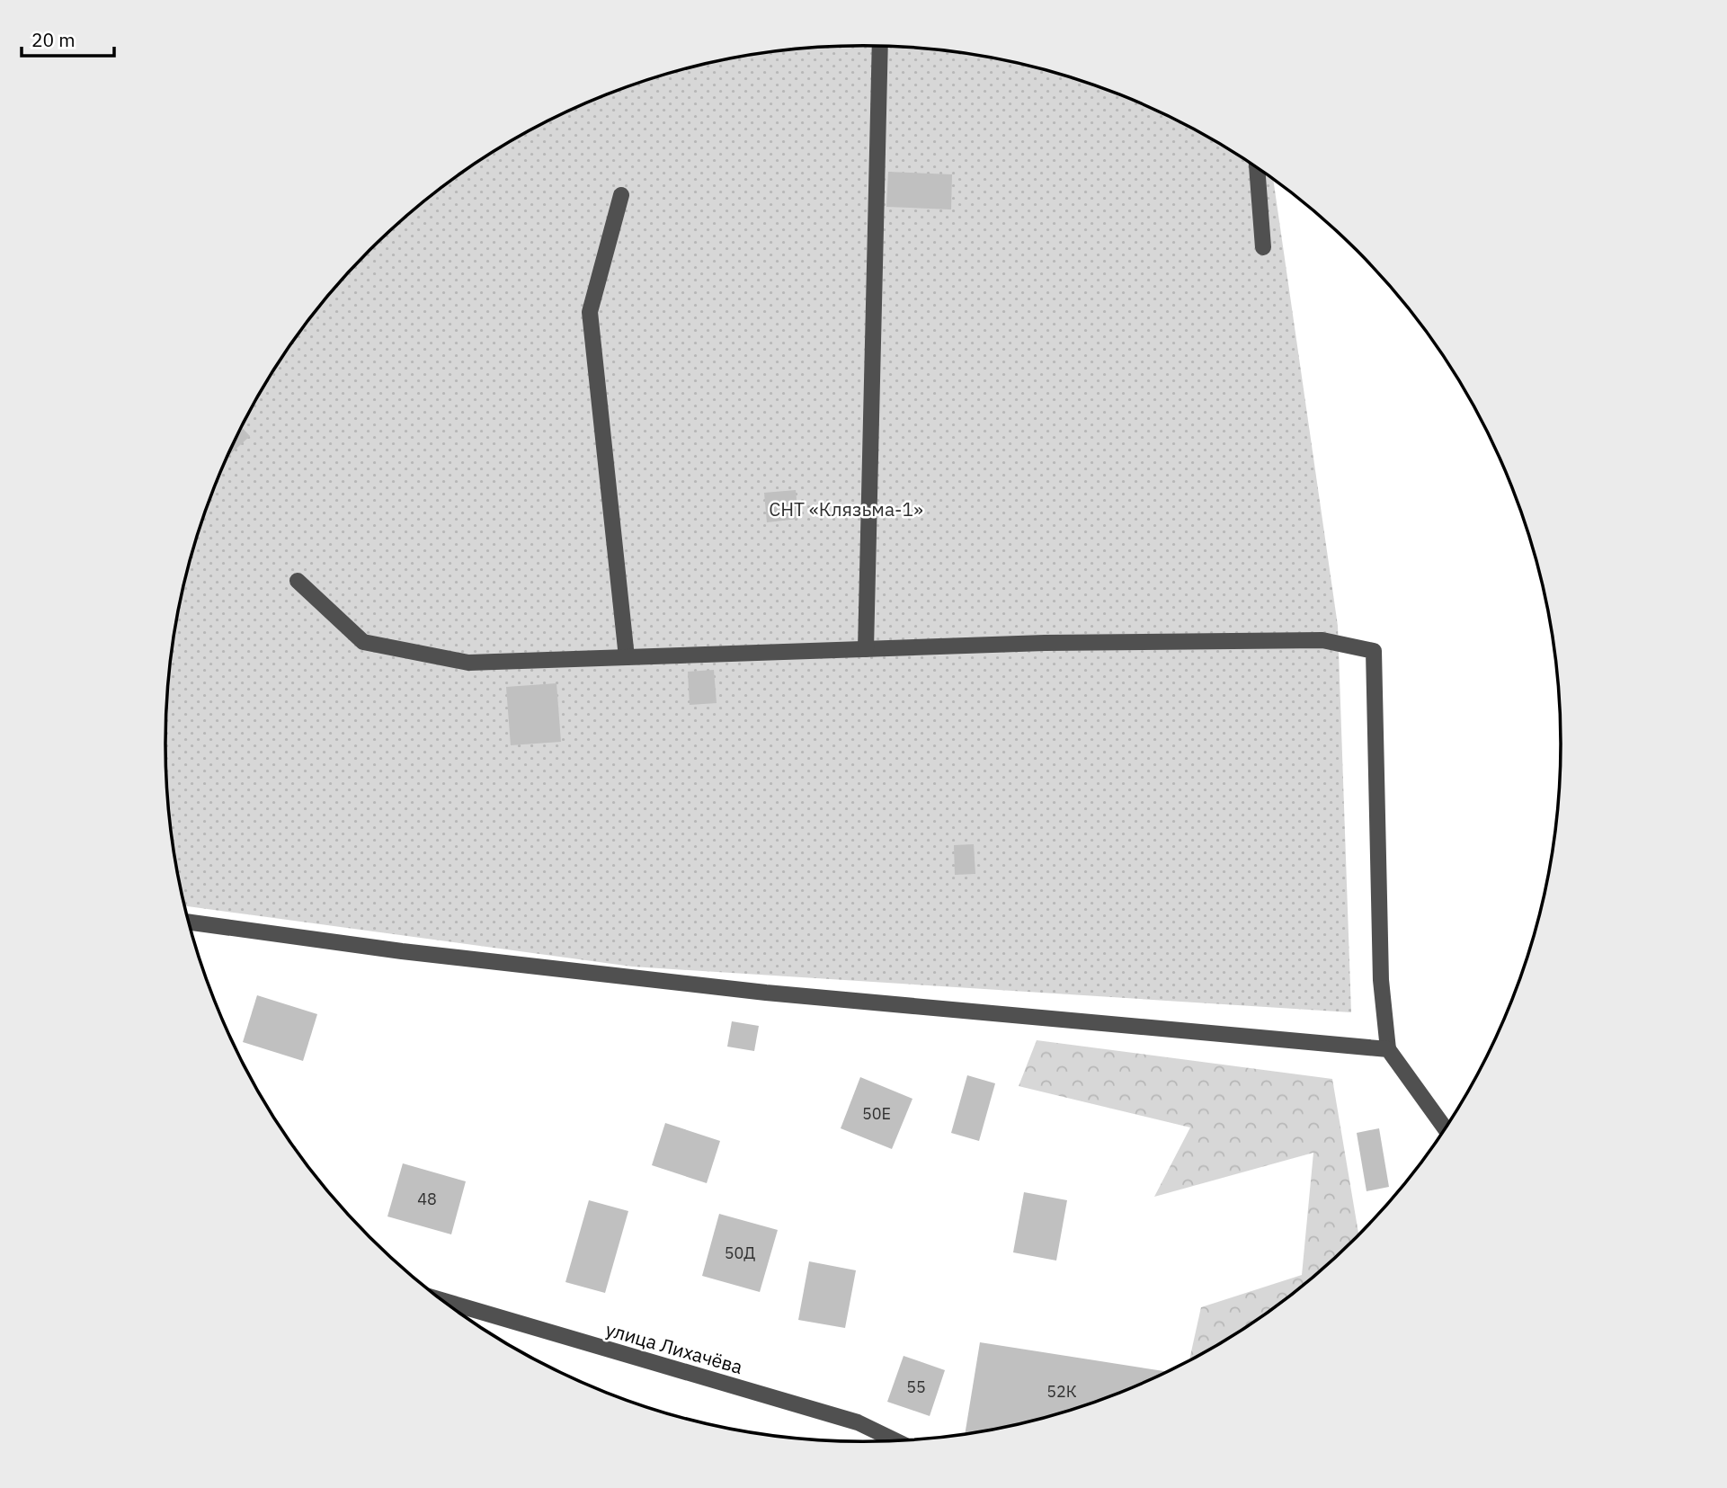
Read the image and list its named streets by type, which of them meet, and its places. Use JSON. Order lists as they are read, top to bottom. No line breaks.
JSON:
{"streets":{"street":["улица Лихачёва"]},"parks":["СНТ «Клязьма-1»"],"house_numbers":["50Е","48","50Д","55","52К"],"scale_bar":"20 m"}
